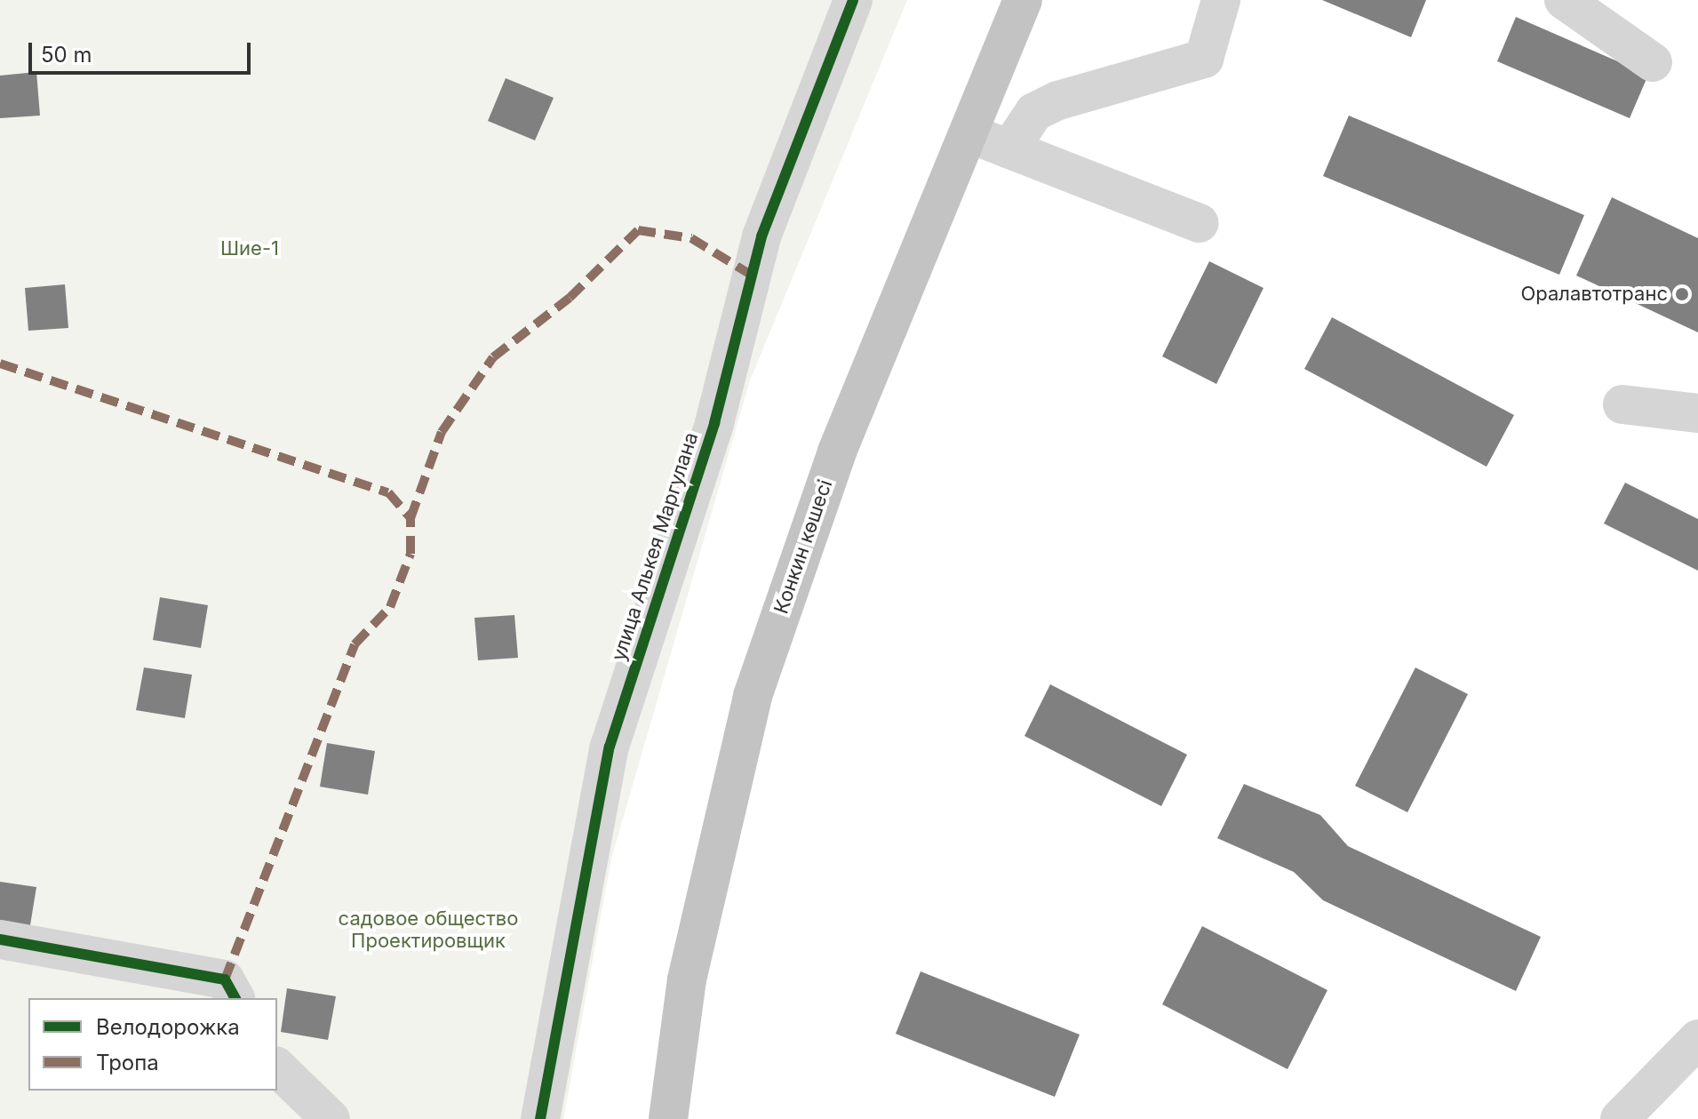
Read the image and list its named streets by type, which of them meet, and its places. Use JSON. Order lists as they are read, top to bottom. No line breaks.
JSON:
{"streets":{"highway":["Конкин көшесі"],"street":["улица Алькея Маргулана"]},"parks":["Шие-1","садовое общество Проектировщик"],"places":["Оралавтотранс"],"legend":["Велодорожка","Тропа"],"scale_bar":"50 m"}
